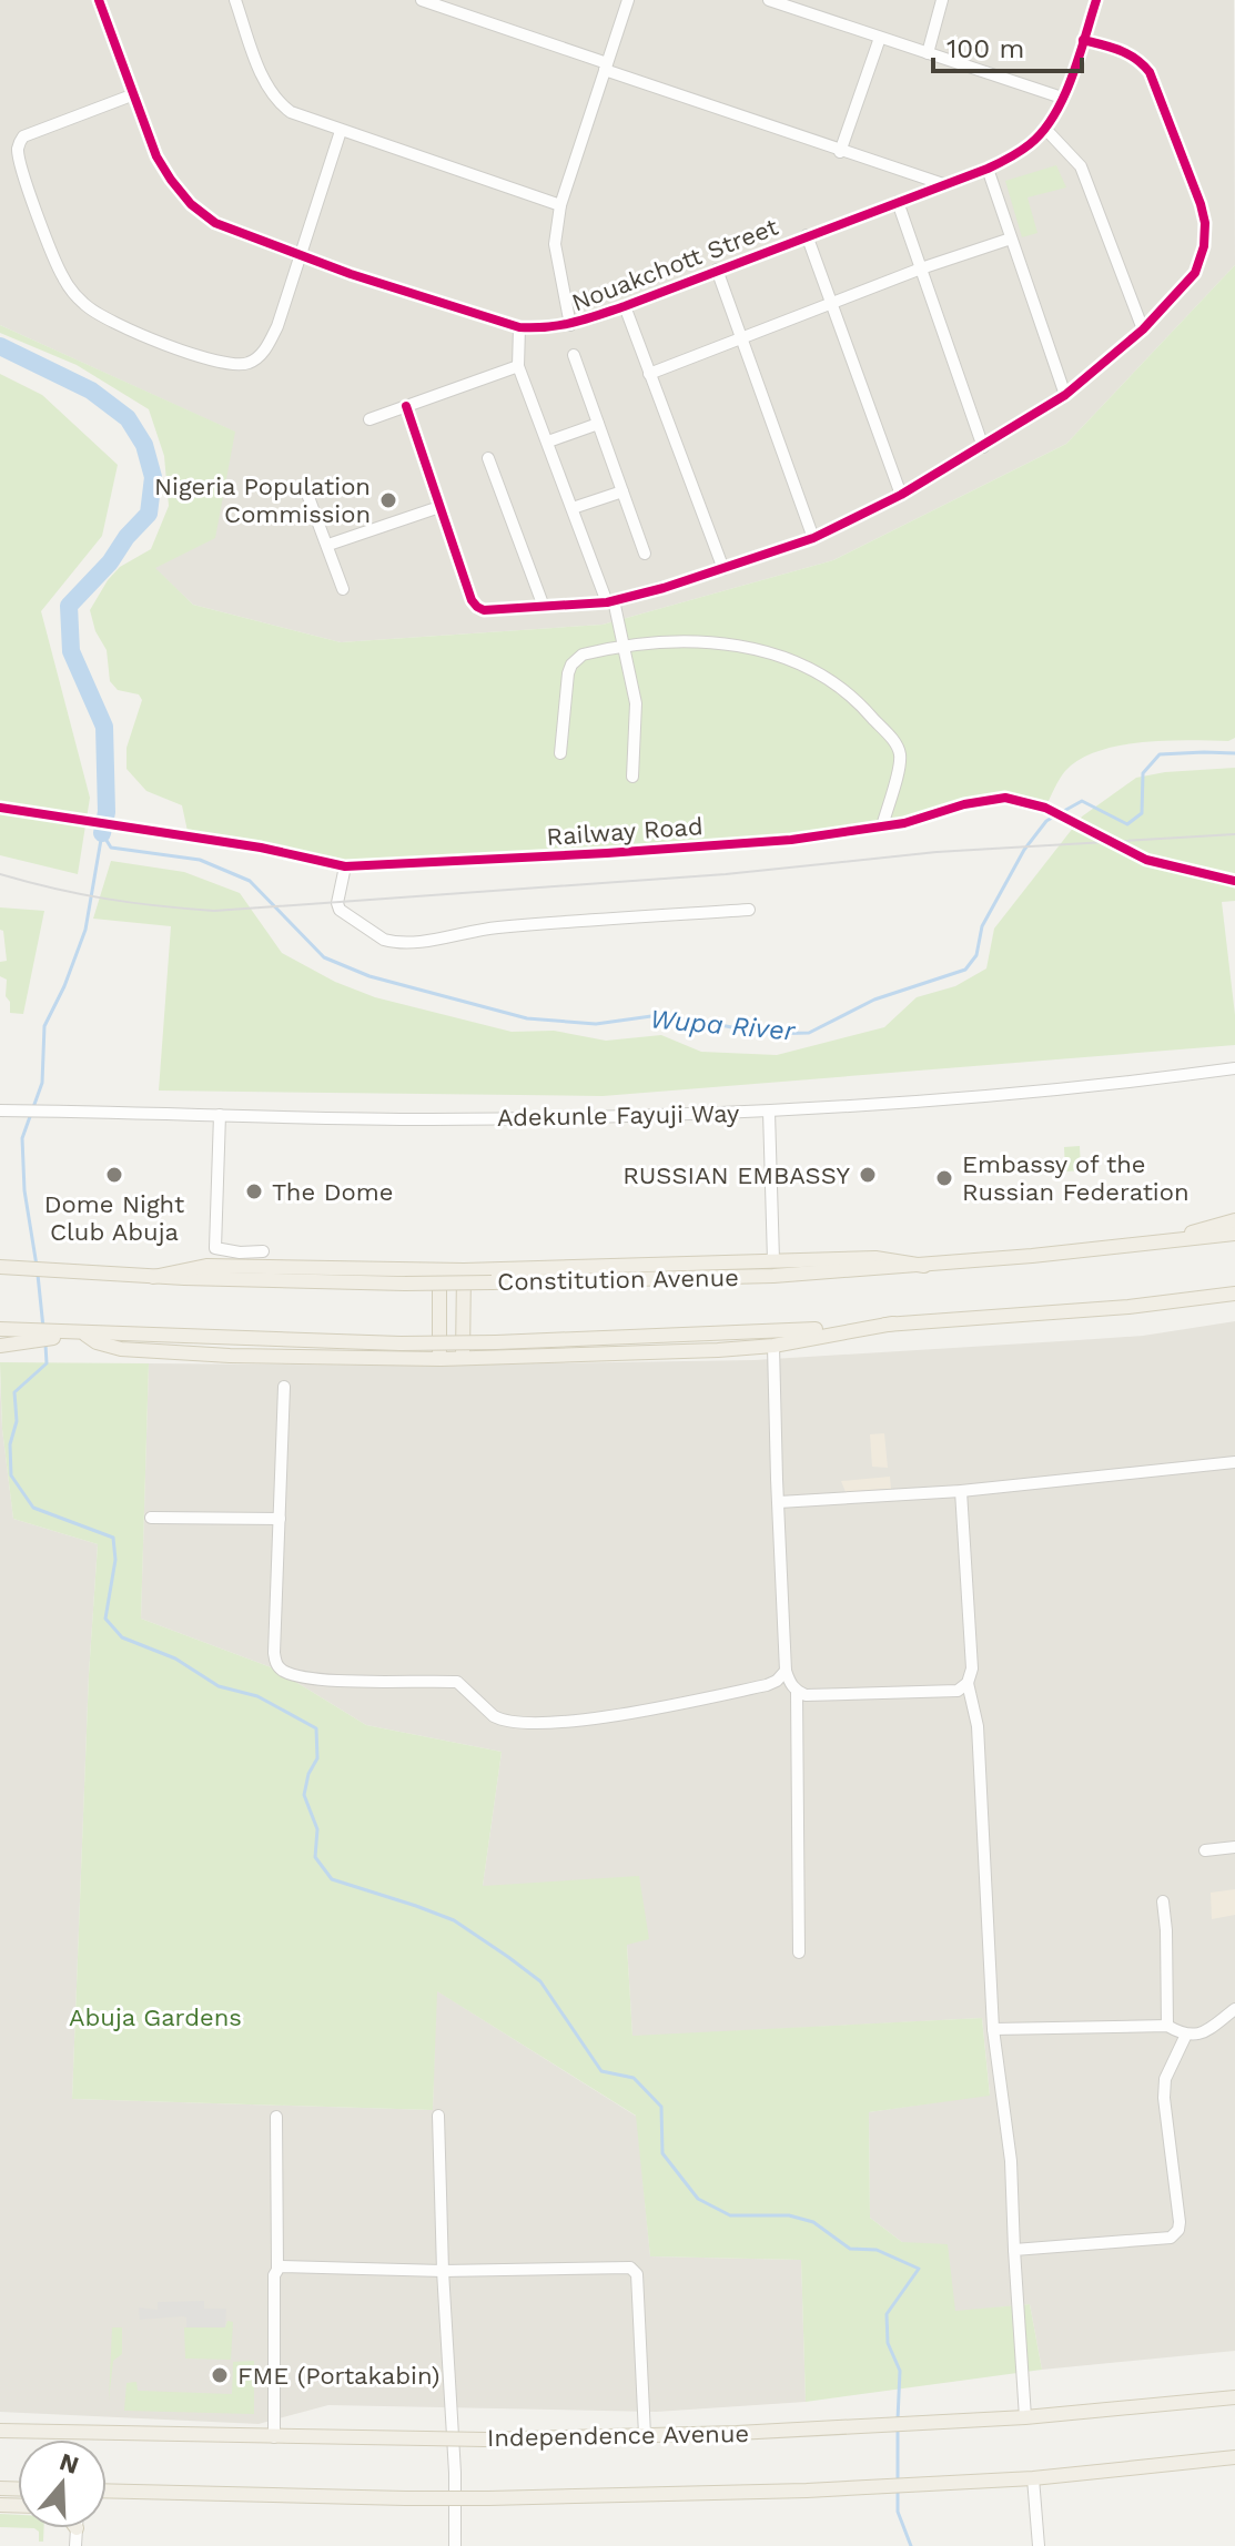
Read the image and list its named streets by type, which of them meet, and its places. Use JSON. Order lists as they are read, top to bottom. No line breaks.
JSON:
{"streets":{"main road":["Constitution Avenue","Independence Avenue"],"street":["Nouakchott Street","Railway Road","Adekunle Fayuji Way"]},"water":["Wupa River"],"parks":["Abuja Gardens"],"places":["Nigeria Population Commission","Dome Night Club Abuja","RUSSIAN EMBASSY","Embassy of the Russian Federation","The Dome","FME (Portakabin)"],"scale_bar":"100 m","north":"top"}
